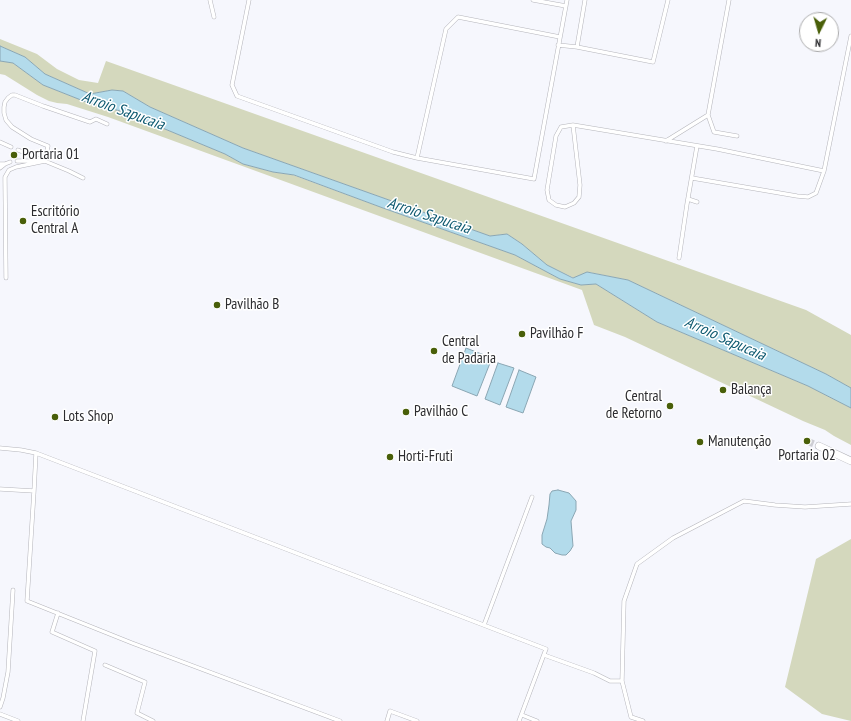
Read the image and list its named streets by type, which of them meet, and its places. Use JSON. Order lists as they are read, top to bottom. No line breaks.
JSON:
{"water":["Arroio Sapucaia"],"places":["Portaria 01","Escritório Central A","Pavilhão B","Pavilhão F","Central de Padaria","Balança","Central de Retorno","Pavilhão C","Lots Shop","Portaria 02","Manutenção","Horti-Fruti"],"north":"bottom"}
